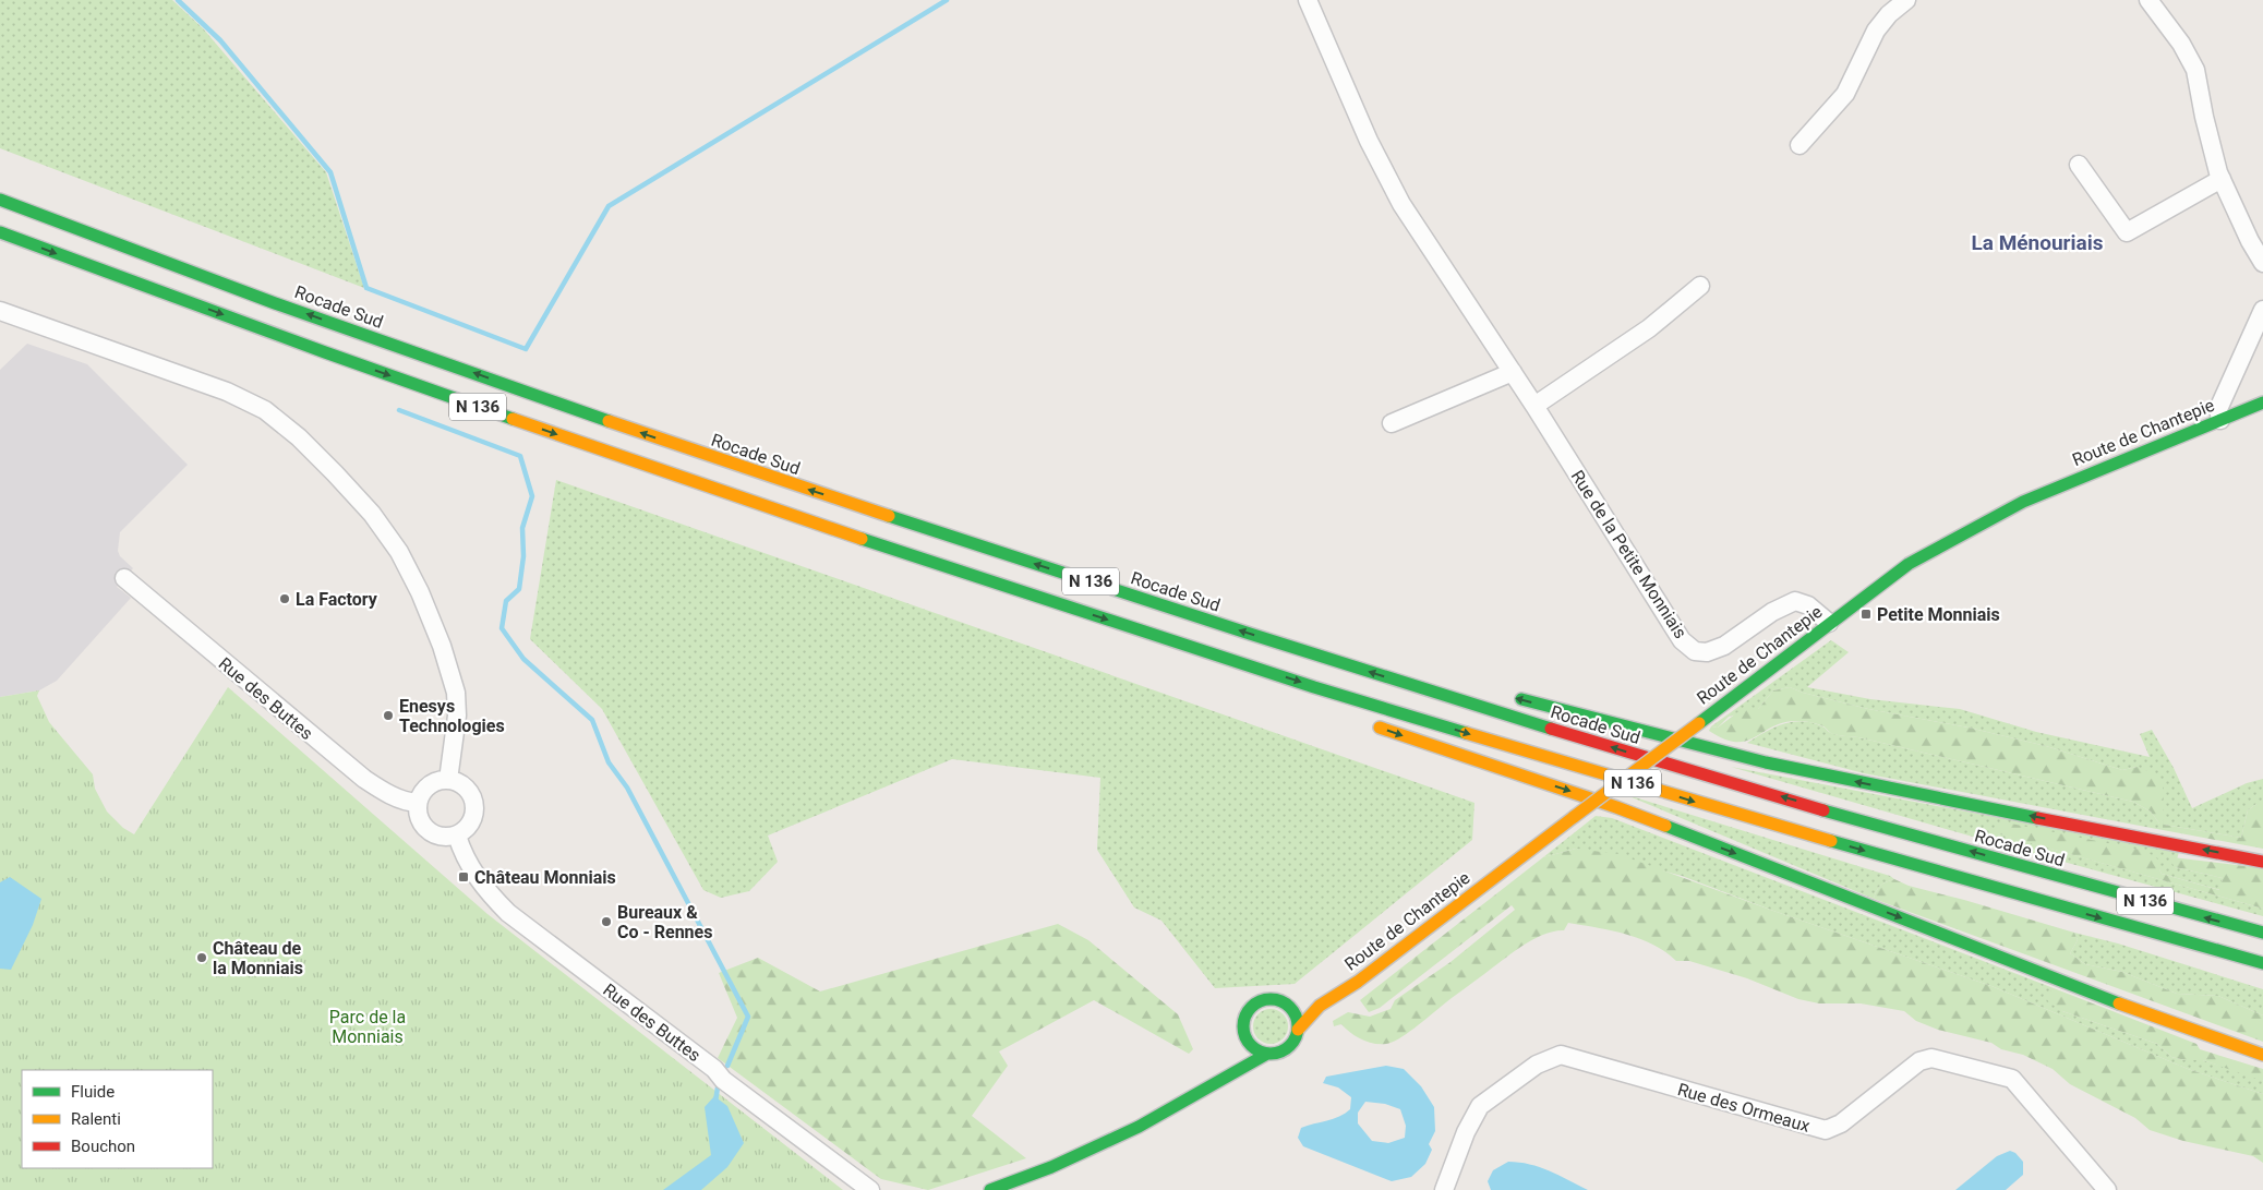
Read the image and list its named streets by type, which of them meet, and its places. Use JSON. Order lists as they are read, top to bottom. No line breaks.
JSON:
{"streets":{"main road":["Rocade Sud","N 136","Route de Chantepie"],"street":["Rue de la Petite Monniais","Rue des Buttes","Rue des Ormeaux"]},"crossings":[["Route de Chantepie","Rue de la Petite Monniais"]],"districts":["La Ménouriais"],"parks":["Parc de la Monniais"],"places":{"other":["La Factory","Enesys Technologies","Bureaux & Co - Rennes","Château de la Monniais"],"transit":["Petite Monniais","Château Monniais"]},"legend":["Fluide","Ralenti","Bouchon"]}
